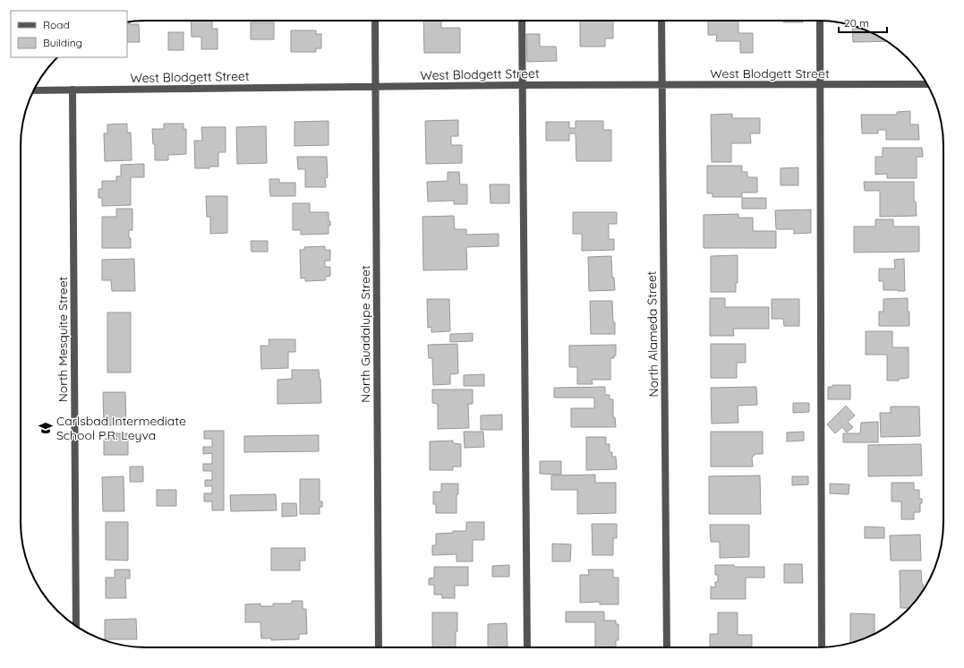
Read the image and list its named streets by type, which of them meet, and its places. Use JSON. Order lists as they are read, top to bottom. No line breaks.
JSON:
{"streets":{"street":["West Blodgett Street","North Guadalupe Street","North Alameda Street","North Mesquite Street"]},"crossings":[["West Blodgett Street","North Guadalupe Street"],["West Blodgett Street","North Alameda Street"],["West Blodgett Street","North Mesquite Street"]],"places":{"school or university":["Carlsbad Intermediate School P.R. Leyva"]},"legend":["Road","Building"],"scale_bar":"20 m"}
